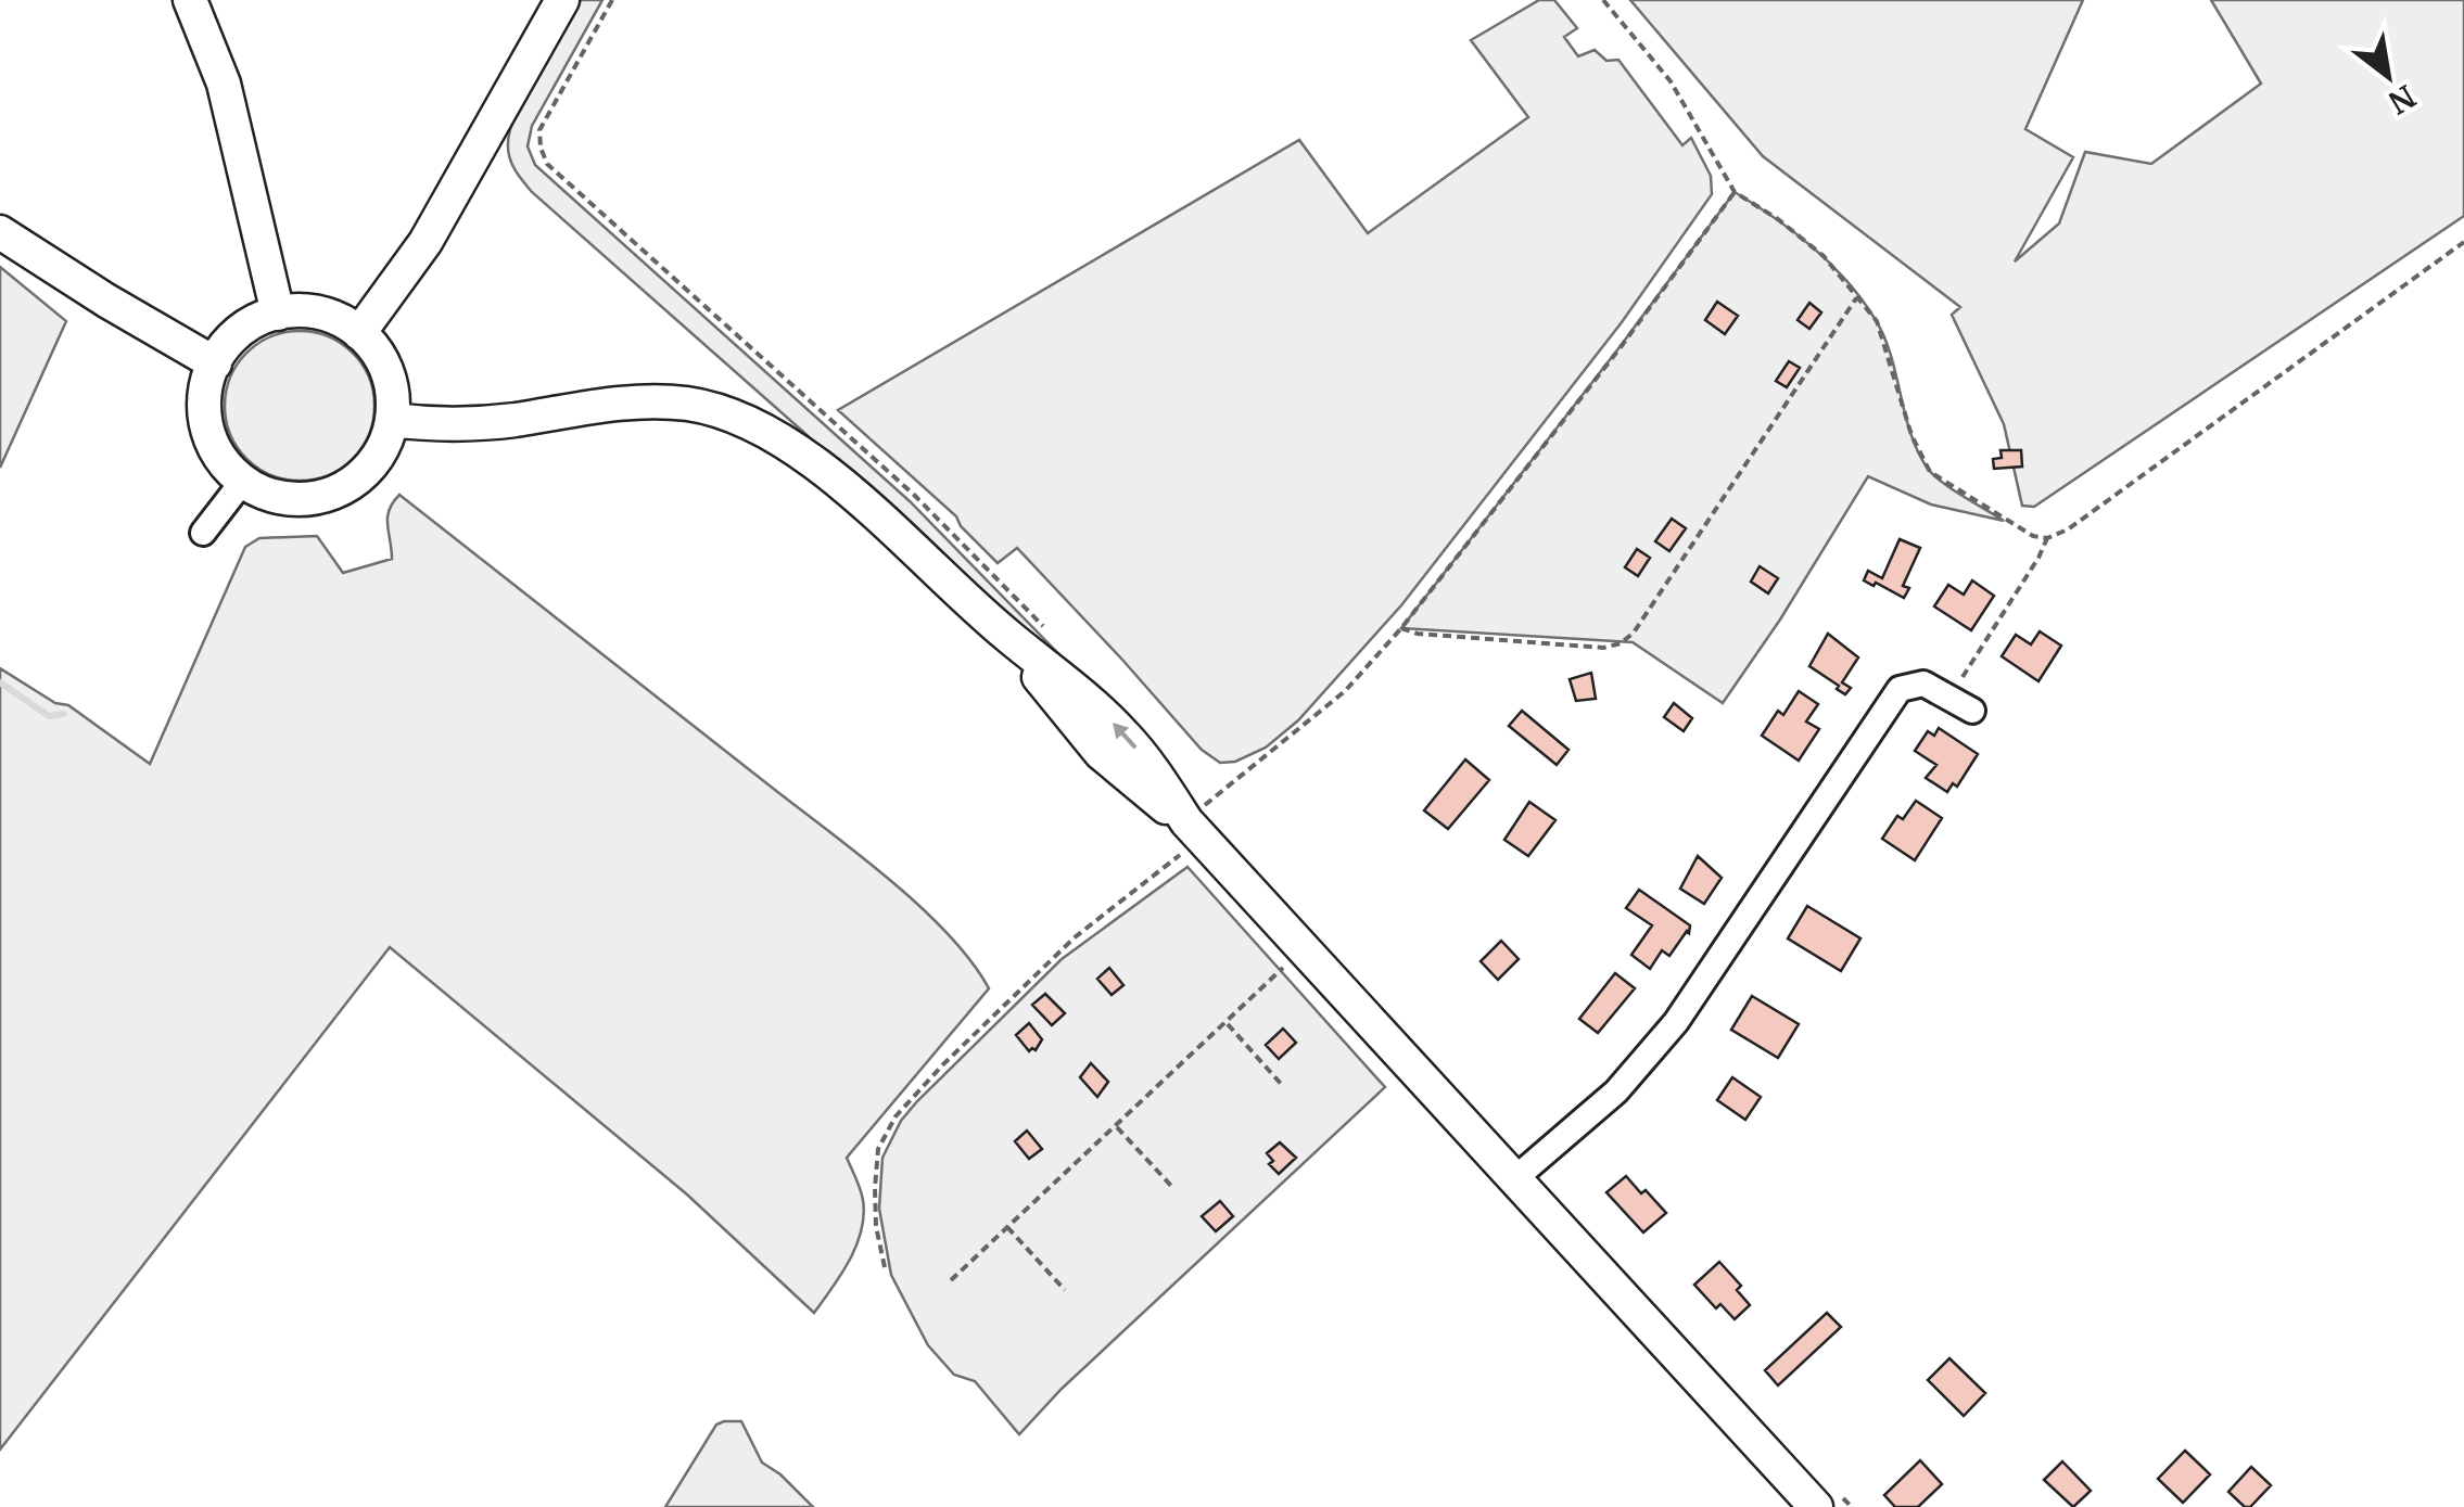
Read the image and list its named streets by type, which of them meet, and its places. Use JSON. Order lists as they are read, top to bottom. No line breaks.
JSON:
{"north":"bottom right"}
